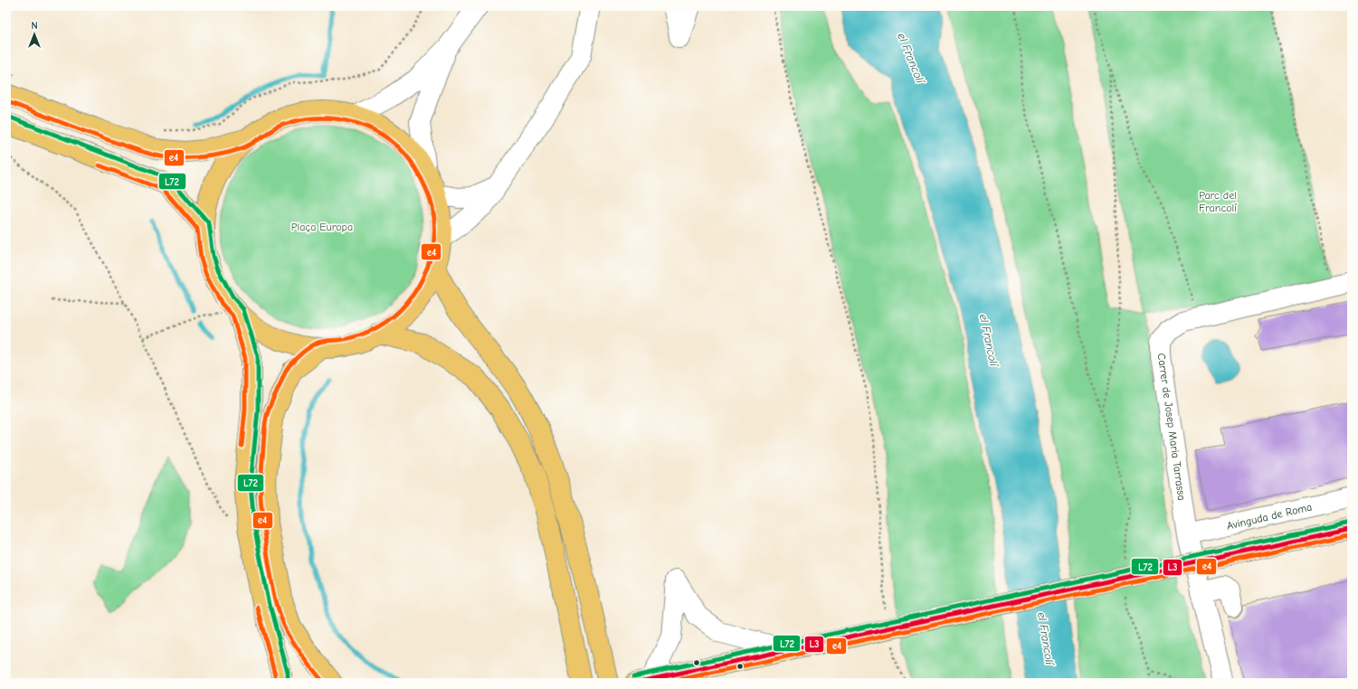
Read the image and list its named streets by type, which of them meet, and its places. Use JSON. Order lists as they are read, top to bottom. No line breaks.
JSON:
{"streets":{"street":["Carrer de Josep Maria Tarrassa","Avinguda de Roma"]},"crossings":[["Carrer de Josep Maria Tarrassa","Avinguda de Roma"]],"water":["el Francolí"],"parks":["Parc del Francolí","Plaça Europa"],"lines":["transit line e4","transit line L72","transit line L3"],"north":"top"}
